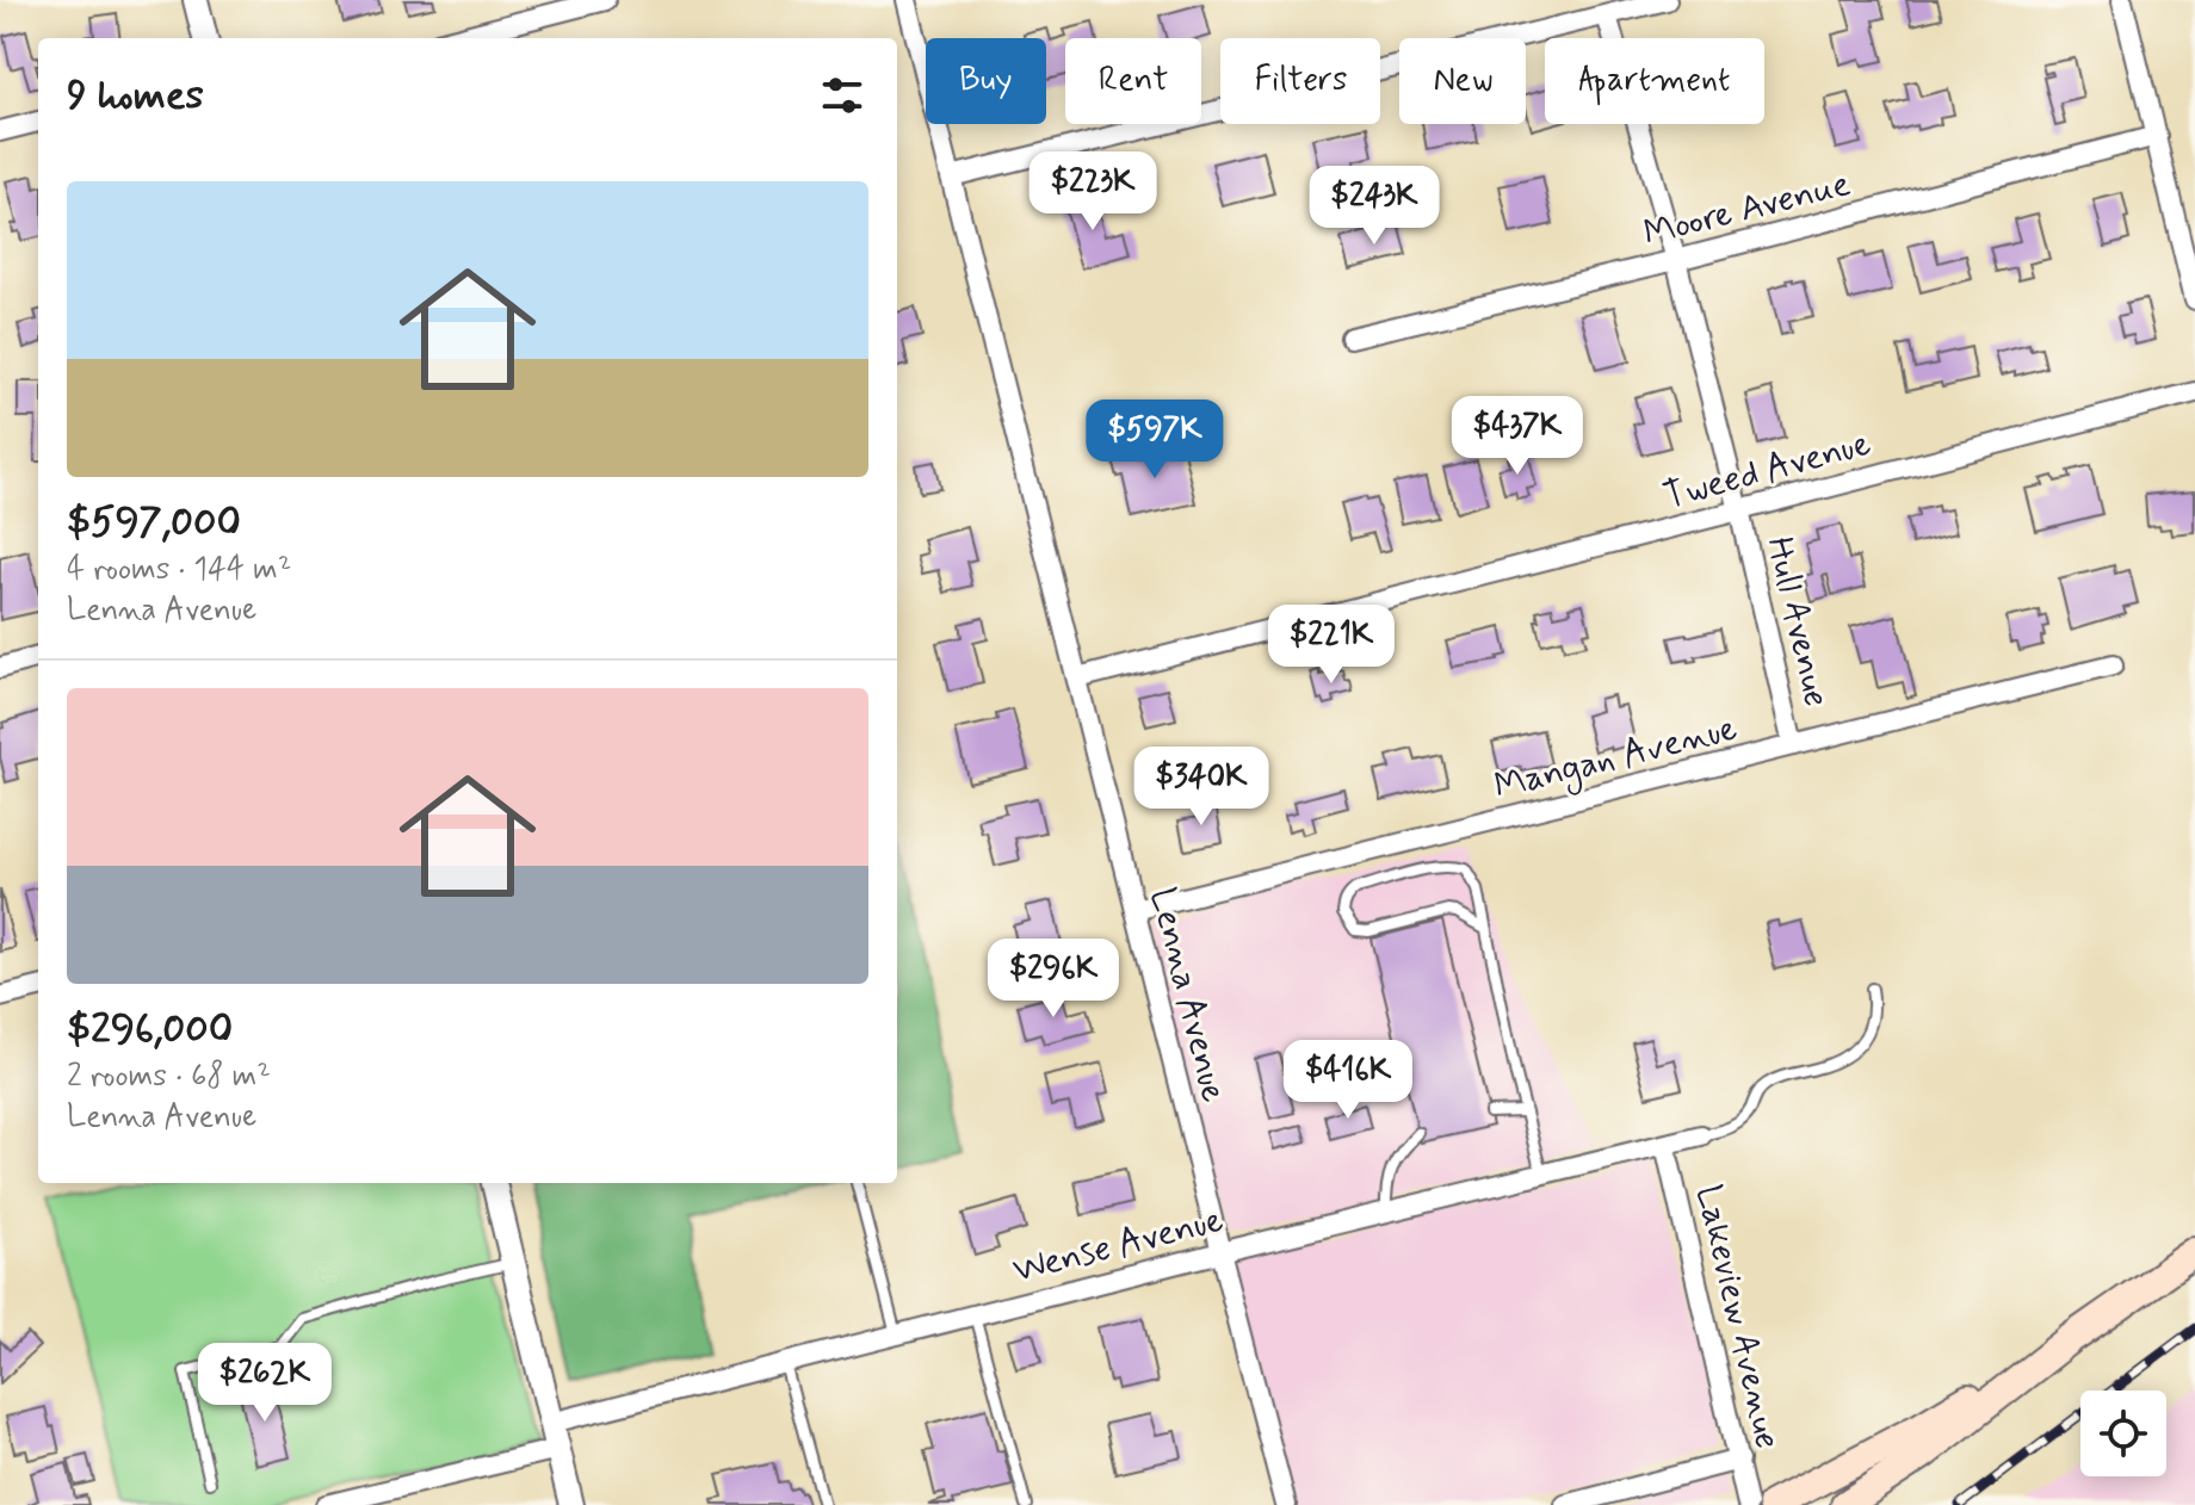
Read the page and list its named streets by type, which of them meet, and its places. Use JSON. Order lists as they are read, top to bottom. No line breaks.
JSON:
{"streets":{"street":["Moore Avenue","Tweed Avenue","Hull Avenue","Mangan Avenue","Lenna Avenue","Wense Avenue","Lakeview Avenue"]},"crossings":[["Moore Avenue","Hull Avenue"],["Tweed Avenue","Hull Avenue"],["Tweed Avenue","Lenna Avenue"],["Hull Avenue","Mangan Avenue"],["Mangan Avenue","Lenna Avenue"],["Lenna Avenue","Wense Avenue"],["Wense Avenue","Lakeview Avenue"]],"page":{"chip":["Buy","Rent","Filters","New","Apartment"],"heading":"9 homes","price":["$223K","$243K","$437K","$597K","$221K","$340K","$296K","$416K","$262K"],"list":[{"name":"$597,000","note":"4 rooms · 144 m² · Lenna Avenue"},{"name":"$296,000","note":"2 rooms · 68 m² · Lenna Avenue"}]}}
